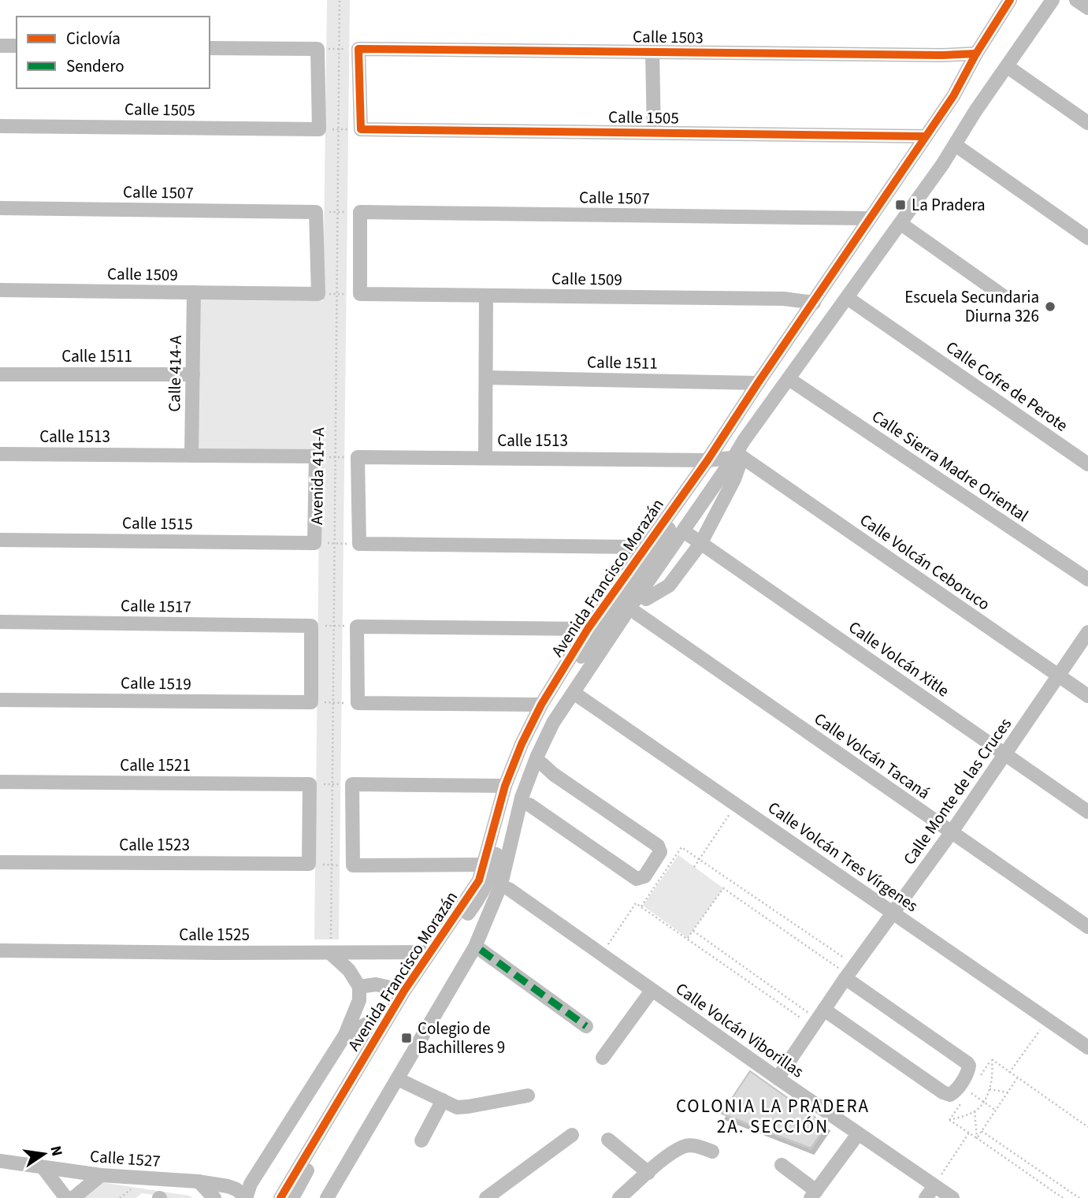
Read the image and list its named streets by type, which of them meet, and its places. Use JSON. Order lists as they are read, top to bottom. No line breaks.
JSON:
{"streets":{"street":["Calle 1503","Calle 1505","Calle 1507","Calle 1509","Calle 1511","Calle 414-A","Calle Cofre de Perote","Calle 1513","Calle Sierra Madre Oriental","Avenida 414-A","Calle 1515","Calle Volcán Ceboruco","Avenida Francisco Morazán","Calle 1517","Calle Volcán Xitle","Calle 1519","Calle Volcán Tacaná","Calle 1521","Calle Monte de las Cruces","Calle 1523","Calle Volcán Tres Vírgenes","Calle 1525","Calle Volcán Viborillas","Calle 1527"]},"crossings":[["Calle 1503","Avenida Francisco Morazán"],["Calle 1505","Avenida Francisco Morazán"],["Calle 1507","Avenida Francisco Morazán"],["Calle 1509","Calle 414-A"],["Calle 1509","Avenida Francisco Morazán"],["Calle 1511","Calle 414-A"],["Calle 1511","Avenida Francisco Morazán"],["Calle 414-A","Calle 1513"],["Calle 1513","Avenida 414-A"],["Calle 1513","Calle Volcán Ceboruco"],["Calle 1513","Avenida Francisco Morazán"],["Avenida 414-A","Calle 1515"],["Avenida 414-A","Calle 1525"],["Calle Volcán Ceboruco","Calle Monte de las Cruces"],["Avenida Francisco Morazán","Calle 1525"],["Calle Volcán Xitle","Calle Monte de las Cruces"],["Calle Volcán Tacaná","Calle Monte de las Cruces"],["Calle Monte de las Cruces","Calle Volcán Tres Vírgenes"],["Calle Monte de las Cruces","Calle Volcán Viborillas"]],"districts":["COLONIA LA PRADERA 2A. SECCIÓN"],"places":{"transit":["La Pradera","Colegio de Bachilleres 9"],"other":["Escuela Secundaria Diurna 326"]},"legend":["Ciclovía","Sendero"],"north":"right"}
